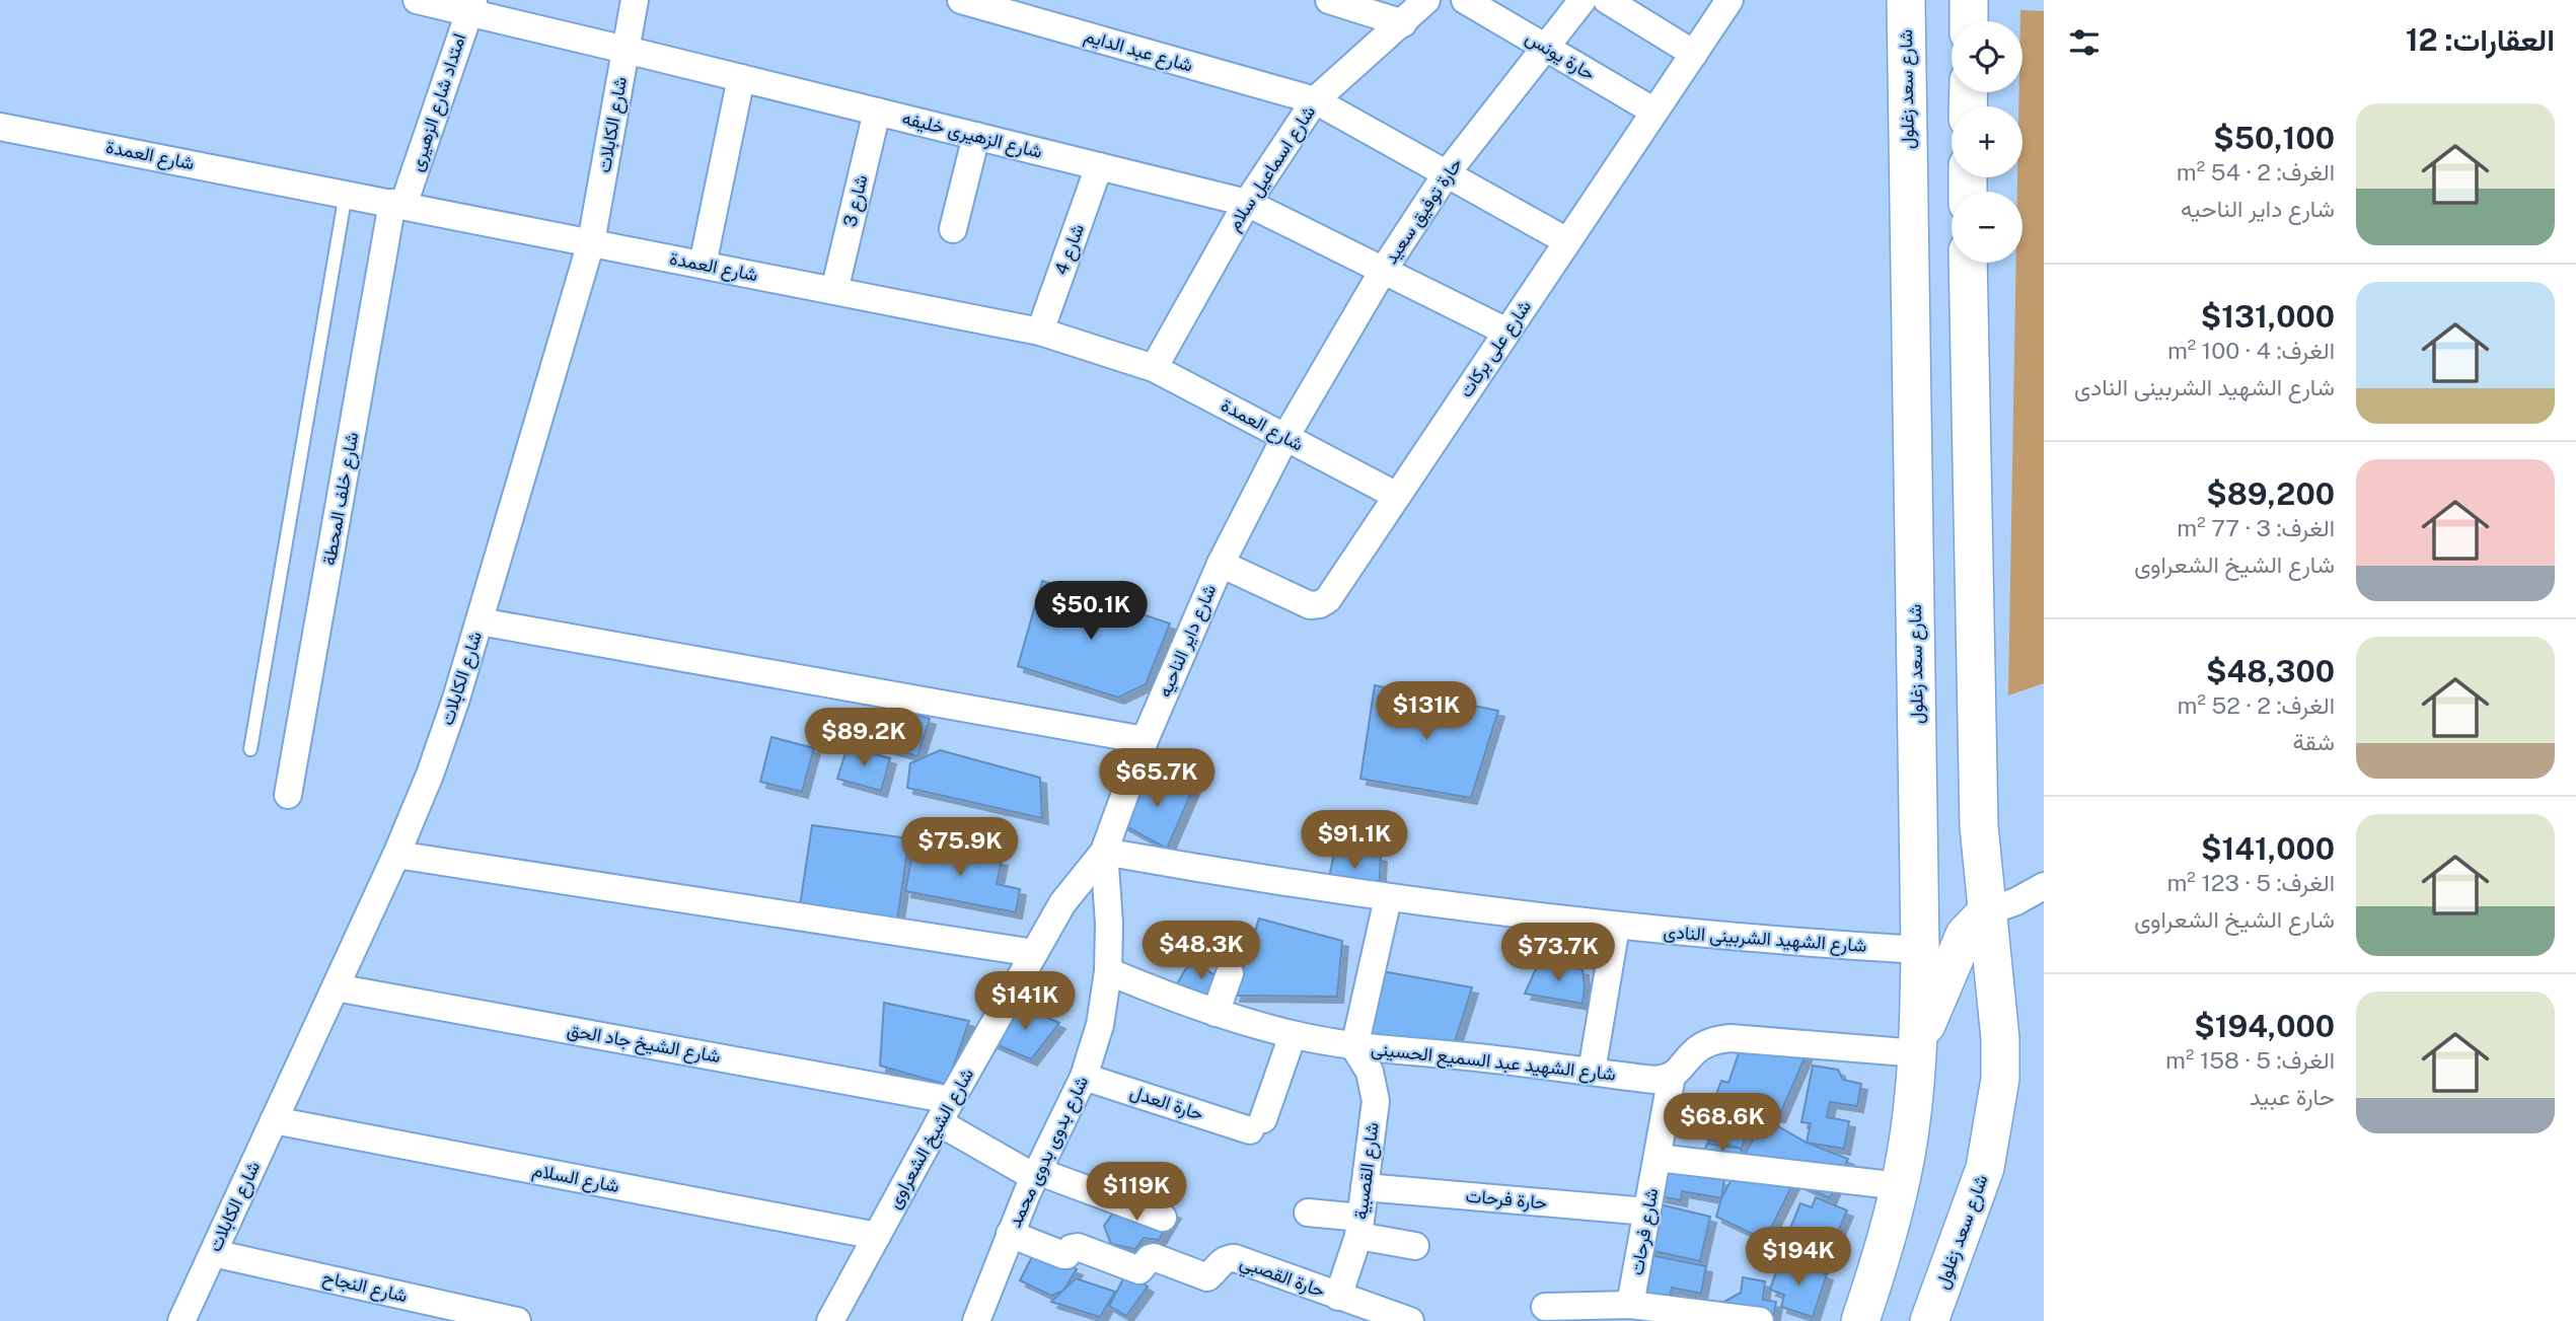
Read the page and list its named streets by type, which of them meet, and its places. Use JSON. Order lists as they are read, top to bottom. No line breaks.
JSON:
{"streets":{"main road":["شارع سعد زغلول"],"street":["شارع عبد الدايم","حارة يونس","امتداد شارع الزهيرى","شارع الكابلات","شارع الزهيرى خليفه","شارع العمدة","شارع اسماعيل سلام","شارع 3","حارة توفيق سعيد","شارع 4","شارع على بركات","شارع خلف المحطة","شارع داير الناحيه","شارع الشهيد الشربينى النادى","شارع الشيخ جاد الحق","شارع الشهيد عبد السميع الحسينى","حارة العدل","شارع الشيخ الشعراوى","شارع بدوى بدوى محمد","شارع القصبية","شارع السلام","حارة فرحات","شارع فرحات","حارة القصبي","شارع النجاح"]},"crossings":[["شارع عبد الدايم","شارع اسماعيل سلام"],["شارع عبد الدايم","حارة توفيق سعيد"],["شارع عبد الدايم","شارع على بركات"],["حارة يونس","حارة توفيق سعيد"],["حارة يونس","شارع على بركات"],["شارع سعد زغلول","شارع الشهيد الشربينى النادى"],["امتداد شارع الزهيرى","شارع الزهيرى خليفه"],["امتداد شارع الزهيرى","شارع العمدة"],["امتداد شارع الزهيرى","شارع خلف المحطة"],["شارع الكابلات","شارع الزهيرى خليفه"],["شارع الكابلات","شارع العمدة"],["شارع الكابلات","شارع الشيخ جاد الحق"],["شارع الكابلات","شارع السلام"],["شارع الكابلات","شارع النجاح"],["شارع الزهيرى خليفه","شارع اسماعيل سلام"],["شارع الزهيرى خليفه","شارع 3"],["شارع الزهيرى خليفه","حارة توفيق سعيد"],["شارع الزهيرى خليفه","شارع 4"],["شارع الزهيرى خليفه","شارع على بركات"],["شارع العمدة","شارع اسماعيل سلام"],["شارع العمدة","شارع 3"],["شارع العمدة","حارة توفيق سعيد"],["شارع العمدة","شارع 4"],["شارع العمدة","شارع على بركات"],["شارع العمدة","شارع خلف المحطة"],["شارع العمدة","شارع داير الناحيه"],["حارة توفيق سعيد","شارع داير الناحيه"],["شارع على بركات","شارع داير الناحيه"],["شارع داير الناحيه","شارع الشهيد الشربينى النادى"],["شارع داير الناحيه","شارع الشيخ الشعراوى"],["شارع داير الناحيه","شارع بدوى بدوى محمد"],["شارع الشهيد الشربينى النادى","شارع الشيخ الشعراوى"],["شارع الشهيد الشربينى النادى","شارع بدوى بدوى محمد"],["شارع الشيخ جاد الحق","شارع الشيخ الشعراوى"],["شارع الشيخ جاد الحق","شارع بدوى بدوى محمد"],["شارع الشهيد عبد السميع الحسينى","حارة العدل"],["شارع الشهيد عبد السميع الحسينى","شارع بدوى بدوى محمد"],["شارع الشهيد عبد السميع الحسينى","شارع القصبية"],["شارع الشهيد عبد السميع الحسينى","شارع فرحات"],["حارة العدل","شارع بدوى بدوى محمد"],["شارع الشيخ الشعراوى","شارع بدوى بدوى محمد"],["شارع الشيخ الشعراوى","شارع السلام"],["شارع بدوى بدوى محمد","حارة القصبي"],["شارع القصبية","حارة فرحات"],["شارع القصبية","حارة القصبي"],["حارة فرحات","شارع فرحات"]],"page":{"heading":"العقارات: 12","map_buttons":["+","−"],"list":[{"name":"$50,100","note":"الغرف: 2 · 54 m² · شارع داير الناحيه"},{"name":"$131,000","note":"الغرف: 4 · 100 m² · شارع الشهيد الشربينى النادى"},{"name":"$89,200","note":"الغرف: 3 · 77 m² · شارع الشيخ الشعراوى"},{"name":"$48,300","note":"الغرف: 2 · 52 m² · شقة"},{"name":"$141,000","note":"الغرف: 5 · 123 m² · شارع الشيخ الشعراوى"},{"name":"$194,000","note":"الغرف: 5 · 158 m² · حارة عبيد"}],"price":["$50.1K","$131K","$89.2K","$65.7K","$91.1K","$75.9K","$48.3K","$73.7K","$141K","$68.6K","$119K","$194K"]}}
